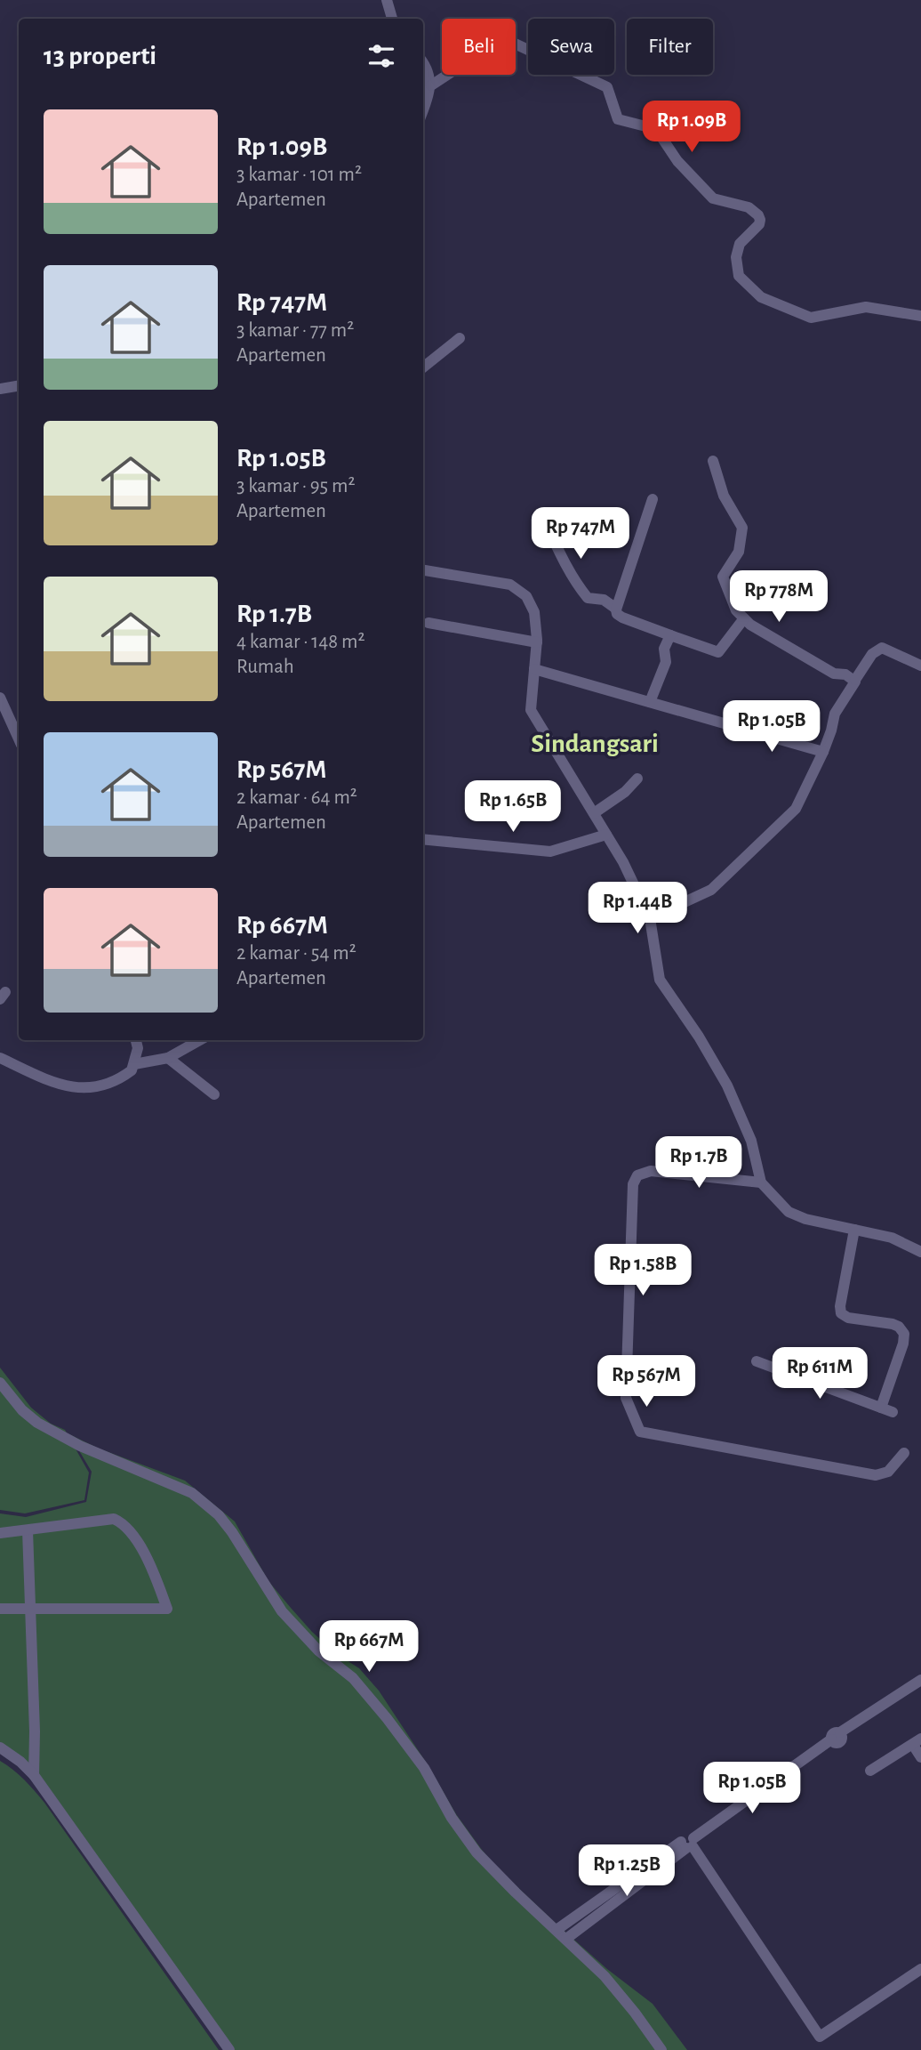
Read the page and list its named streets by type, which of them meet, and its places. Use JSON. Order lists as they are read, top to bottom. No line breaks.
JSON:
{"districts":["Sindangsari"],"page":{"chip":["Beli","Sewa","Filter"],"heading":"13 properti","list":[{"name":"Rp 1.09B","note":"3 kamar · 101 m² · Apartemen"},{"name":"Rp 747M","note":"3 kamar · 77 m² · Apartemen"},{"name":"Rp 1.05B","note":"3 kamar · 95 m² · Apartemen"},{"name":"Rp 1.7B","note":"4 kamar · 148 m² · Rumah"},{"name":"Rp 567M","note":"2 kamar · 64 m² · Apartemen"},{"name":"Rp 667M","note":"2 kamar · 54 m² · Apartemen"}],"price":["Rp 1.09B","Rp 747M","Rp 778M","Rp 1.05B","Rp 1.65B","Rp 1.44B","Rp 1.7B","Rp 1.58B","Rp 611M","Rp 567M","Rp 667M","Rp 1.05B","Rp 1.25B"]}}
